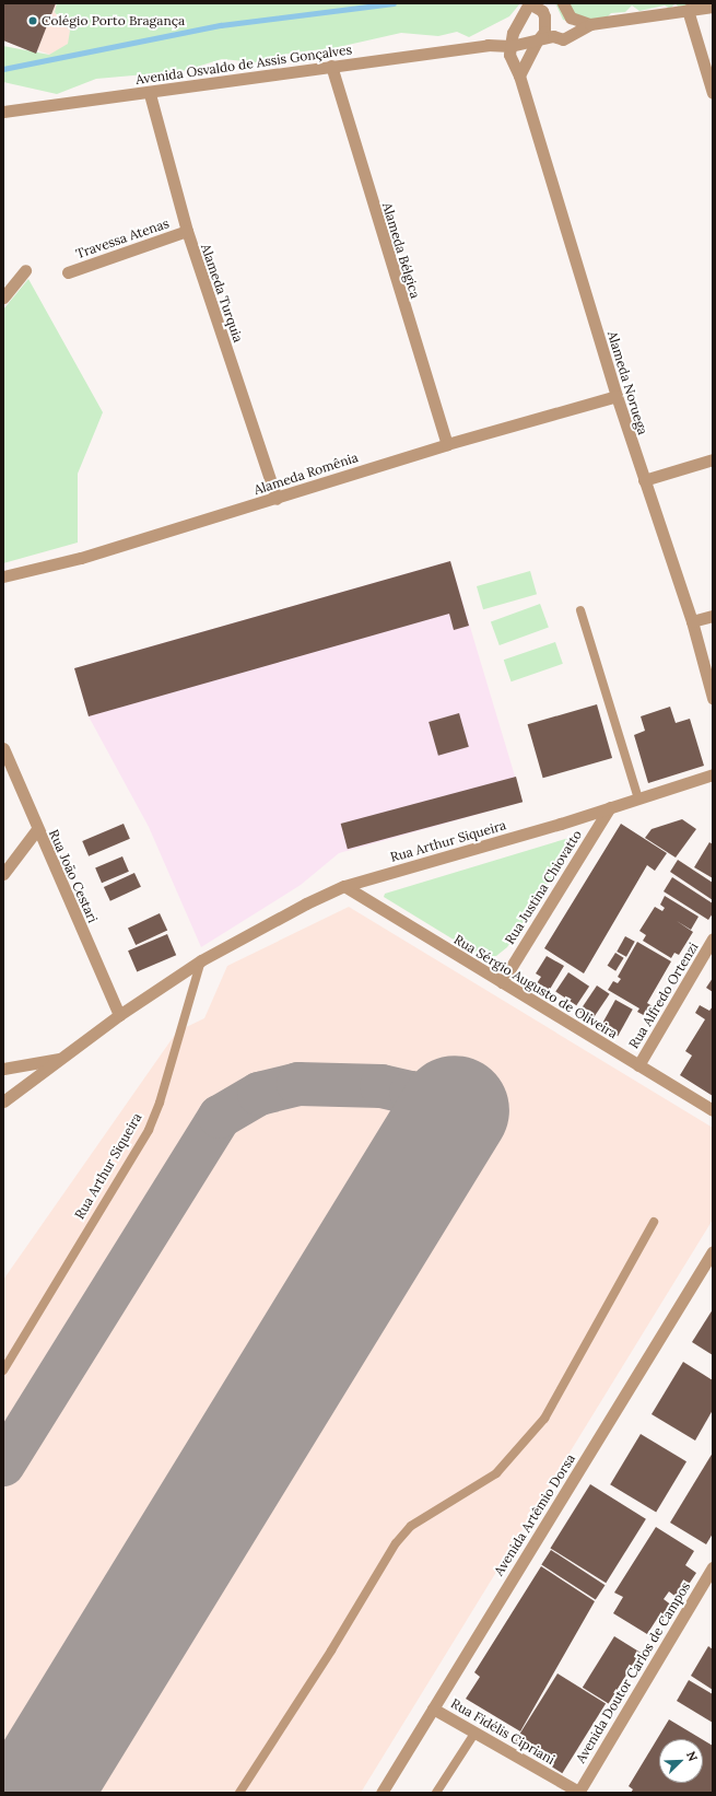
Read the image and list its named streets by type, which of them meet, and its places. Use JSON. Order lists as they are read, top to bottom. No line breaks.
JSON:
{"streets":{"street":["Avenida Osvaldo de Assis Gonçalves","Travessa Atenas","Alameda Bélgica","Alameda Turquia","Alameda Noruega","Alameda Romênia","Rua Arthur Siqueira","Rua João Cestari","Rua Justina Chiovatto","Rua Sérgio Augusto de Oliveira","Rua Alfredo Ortenzi","Avenida Artêmio Dorsa","Avenida Doutor Carlos de Campos","Rua Fidélis Cipriani"]},"crossings":[["Avenida Osvaldo de Assis Gonçalves","Alameda Bélgica"],["Avenida Osvaldo de Assis Gonçalves","Alameda Turquia"],["Avenida Osvaldo de Assis Gonçalves","Alameda Noruega"],["Travessa Atenas","Alameda Turquia"],["Alameda Bélgica","Alameda Romênia"],["Alameda Turquia","Alameda Romênia"],["Alameda Noruega","Alameda Romênia"],["Rua Arthur Siqueira","Rua João Cestari"],["Rua Arthur Siqueira","Rua Justina Chiovatto"],["Rua Arthur Siqueira","Rua Sérgio Augusto de Oliveira"],["Rua Justina Chiovatto","Rua Sérgio Augusto de Oliveira"],["Rua Sérgio Augusto de Oliveira","Rua Alfredo Ortenzi"],["Avenida Artêmio Dorsa","Rua Fidélis Cipriani"],["Avenida Doutor Carlos de Campos","Rua Fidélis Cipriani"]],"places":["Colégio Porto Bragança"],"north":"top right"}
